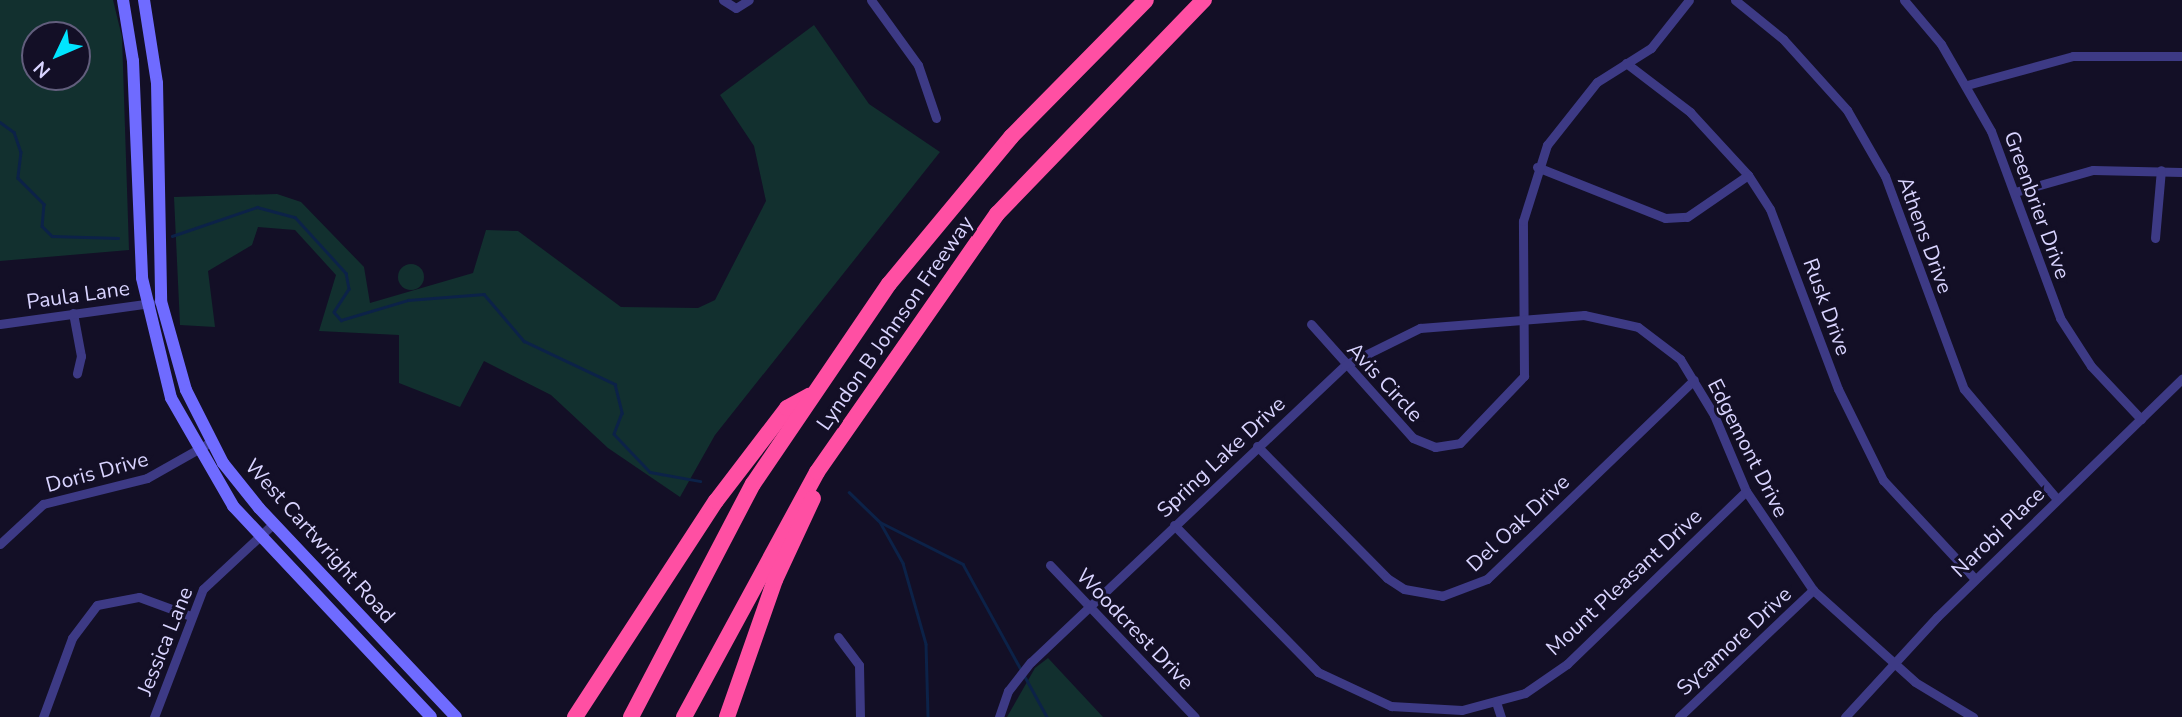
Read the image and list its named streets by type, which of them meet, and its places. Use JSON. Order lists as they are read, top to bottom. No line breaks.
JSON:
{"streets":{"highway":["Lyndon B Johnson Freeway"],"main road":["West Cartwright Road"],"street":["Greenbrier Drive","Athens Drive","Paula Lane","Rusk Drive","Avis Circle","Edgemont Drive","Spring Lake Drive","Doris Drive","Del Oak Drive","Narobi Place","Mount Pleasant Drive","Woodcrest Drive","Jessica Lane","Sycamore Drive"]},"crossings":[["Greenbrier Drive","Narobi Place"],["Athens Drive","Narobi Place"],["Paula Lane","West Cartwright Road"],["Rusk Drive","Avis Circle"],["Rusk Drive","Narobi Place"],["Avis Circle","Edgemont Drive"],["Avis Circle","Spring Lake Drive"],["Edgemont Drive","Spring Lake Drive"],["Edgemont Drive","Del Oak Drive"],["Edgemont Drive","Narobi Place"],["Edgemont Drive","Mount Pleasant Drive"],["Edgemont Drive","Sycamore Drive"],["Spring Lake Drive","Del Oak Drive"],["Spring Lake Drive","Mount Pleasant Drive"],["Spring Lake Drive","Woodcrest Drive"],["Doris Drive","West Cartwright Road"],["West Cartwright Road","Jessica Lane"]],"north":"bottom left"}
